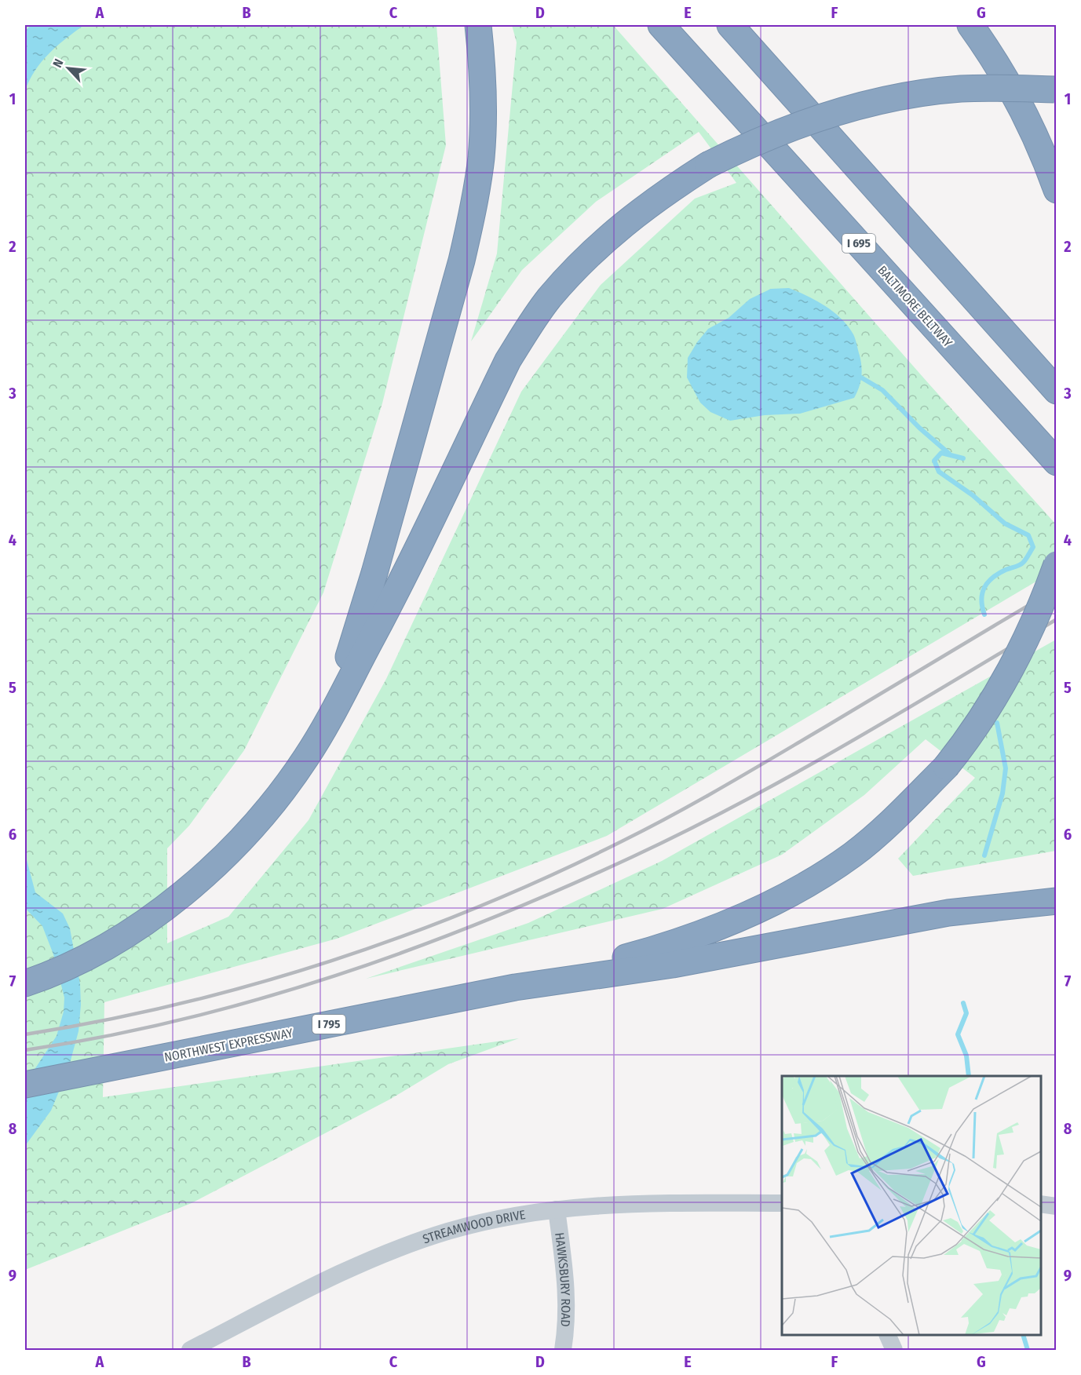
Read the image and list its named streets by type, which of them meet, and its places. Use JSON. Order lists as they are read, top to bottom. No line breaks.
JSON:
{"streets":{"highway":["I 695","BALTIMORE BELTWAY","I 795","NORTHWEST EXPRESSWAY"],"street":["STREAMWOOD DRIVE","HAWKSBURY ROAD"]},"crossings":[["STREAMWOOD DRIVE","HAWKSBURY ROAD"]],"north":"top left","grid":{"columns":["A","B","C","D","E","F","G"],"rows":["1","2","3","4","5","6","7","8","9"]}}
